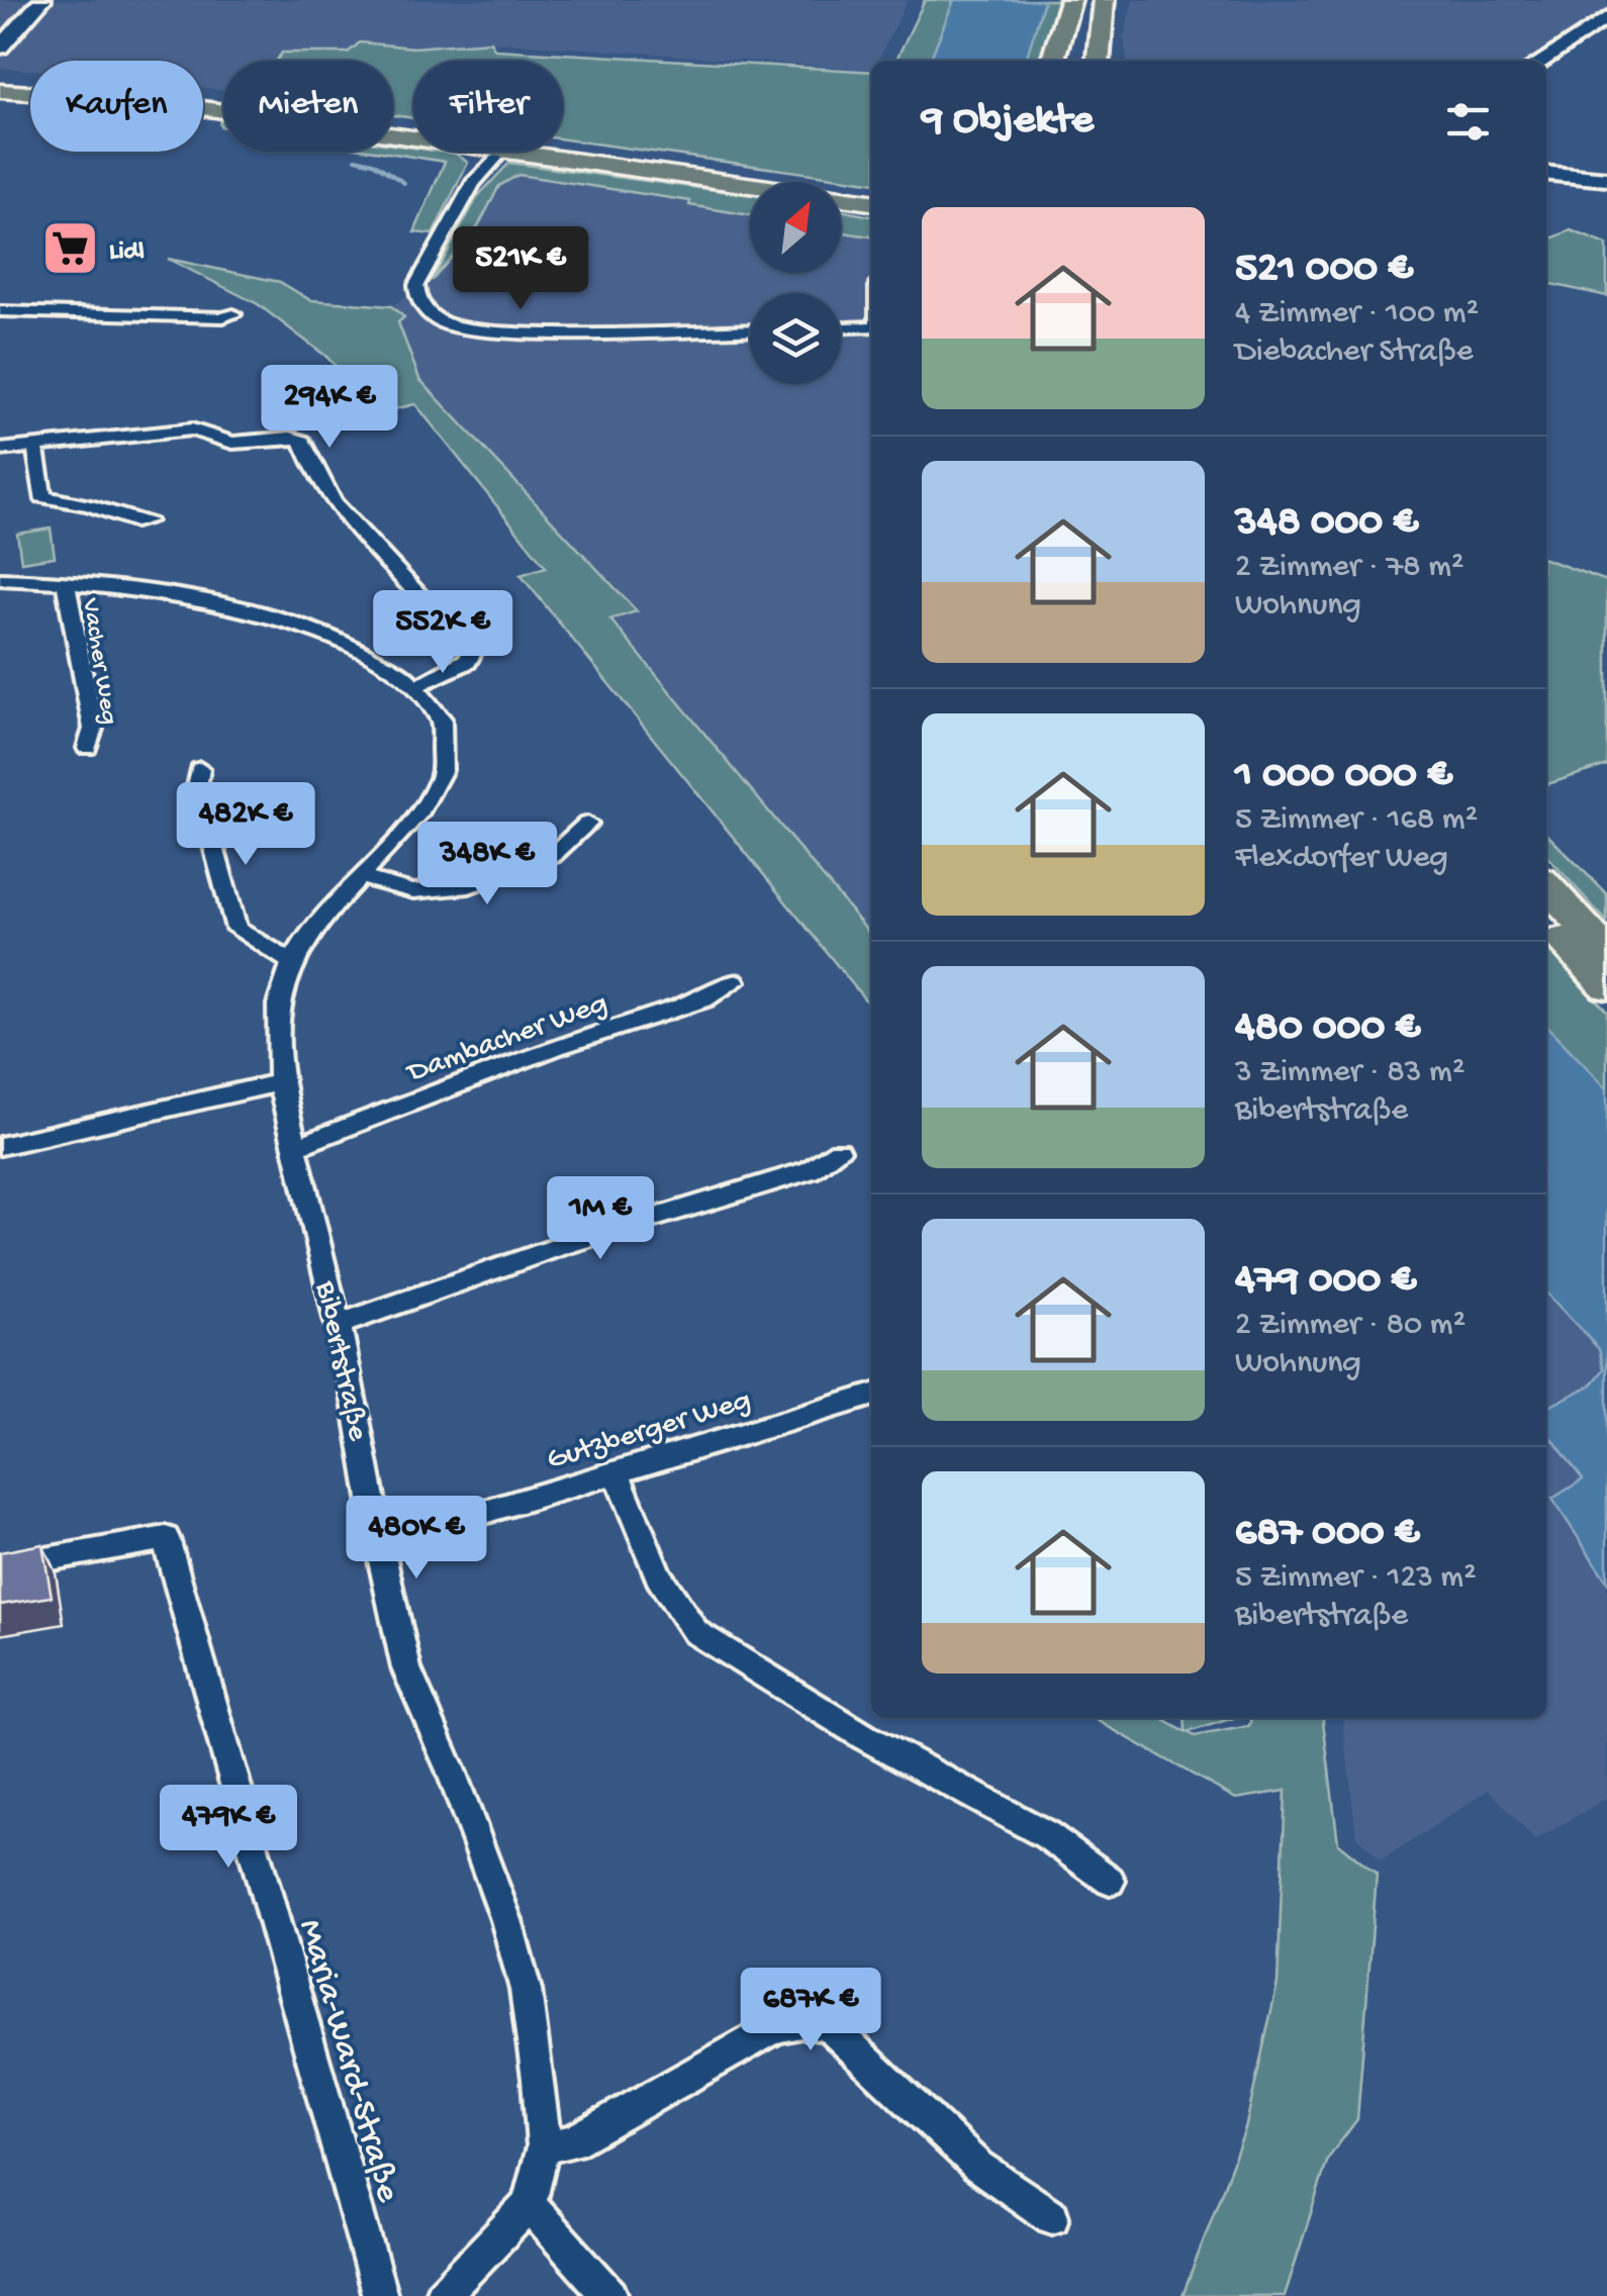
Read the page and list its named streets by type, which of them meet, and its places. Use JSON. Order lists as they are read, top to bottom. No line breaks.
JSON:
{"streets":{"street":["Vacher Weg","Dambacher Weg","Bibertstraße","Gutzberger Weg","Maria-Ward-Straße"]},"crossings":[["Dambacher Weg","Bibertstraße"],["Bibertstraße","Gutzberger Weg"]],"places":{"supermarket":["Lidl"]},"north":"top right","page":{"chip":["Kaufen","Mieten","Filter"],"heading":"9 Objekte","list":[{"name":"521 000 €","note":"4 Zimmer · 100 m² · Diebacher Straße"},{"name":"348 000 €","note":"2 Zimmer · 78 m² · Wohnung"},{"name":"1 000 000 €","note":"5 Zimmer · 168 m² · Flexdorfer Weg"},{"name":"480 000 €","note":"3 Zimmer · 83 m² · Bibertstraße"},{"name":"479 000 €","note":"2 Zimmer · 80 m² · Wohnung"},{"name":"687 000 €","note":"5 Zimmer · 123 m² · Bibertstraße"}],"price":["521K €","294K €","552K €","482K €","348K €","1M €","480K €","479K €","687K €"]}}
